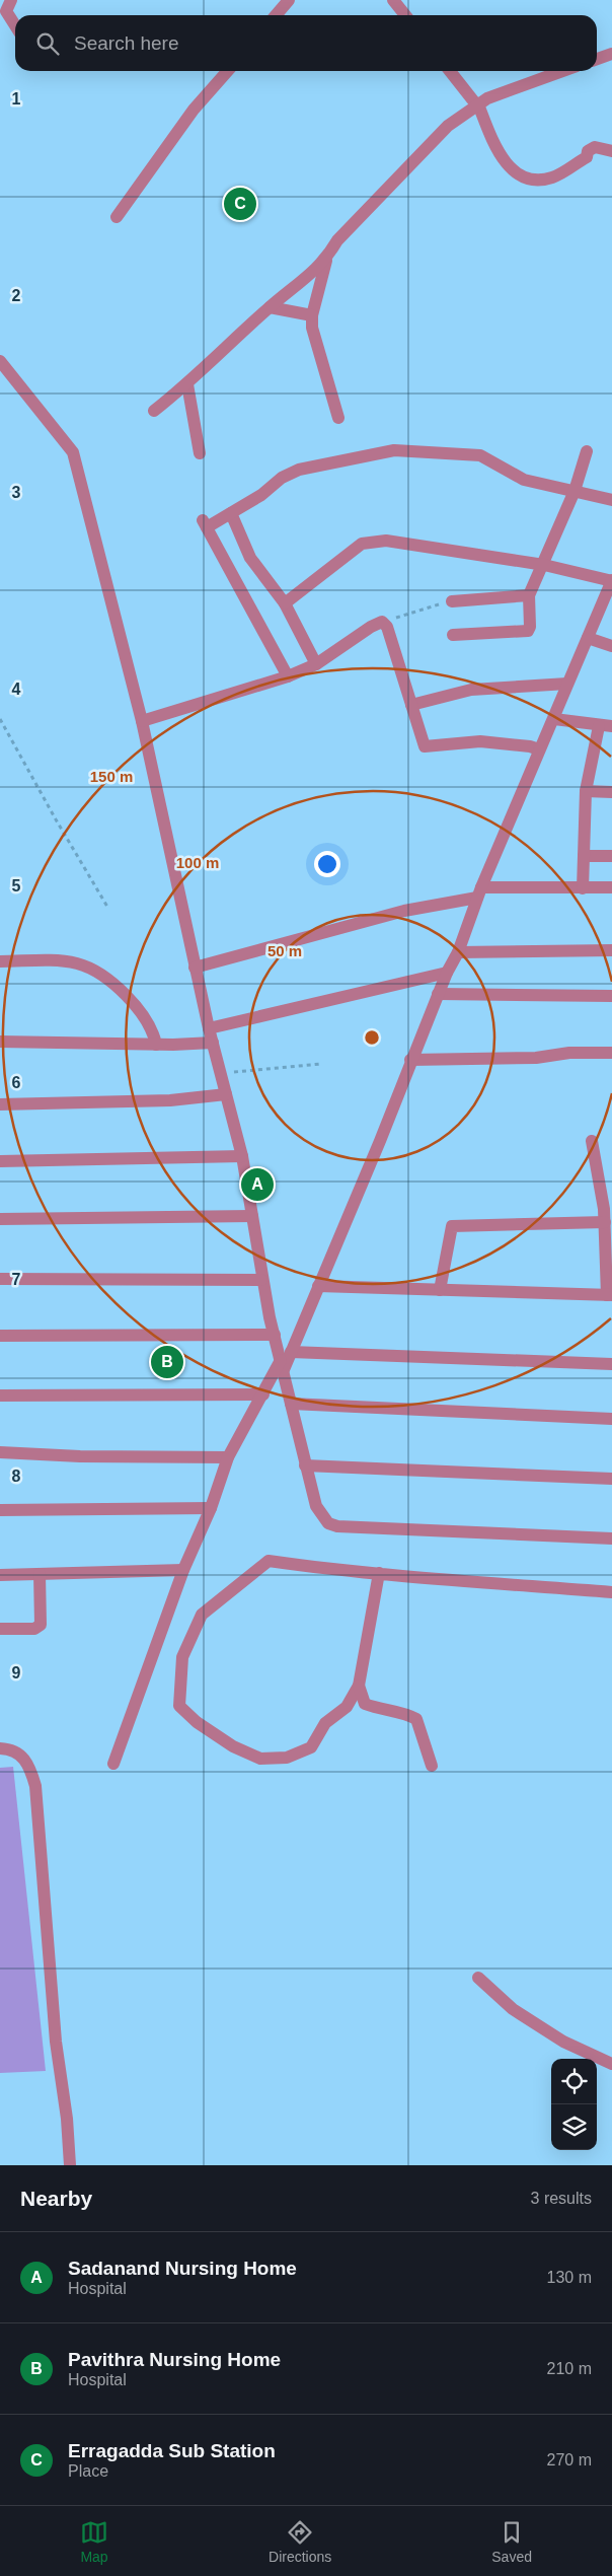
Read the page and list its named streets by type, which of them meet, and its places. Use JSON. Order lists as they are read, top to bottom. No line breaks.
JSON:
{"page":{"search":"Search here","pins":["C","A","B"],"heading":["Nearby","3 results"],"list":[{"mark":"A","name":"Sadanand Nursing Home","note":"Hospital","value":"130 m"},{"mark":"B","name":"Pavithra Nursing Home","note":"Hospital","value":"210 m"},{"mark":"C","name":"Erragadda Sub Station","note":"Place","value":"270 m"}],"nav":["Map","Directions","Saved"]},"grid":{"rows":["1","2","3","4","5","6","7","8","9"]},"rings":["150 m","100 m","50 m"]}
